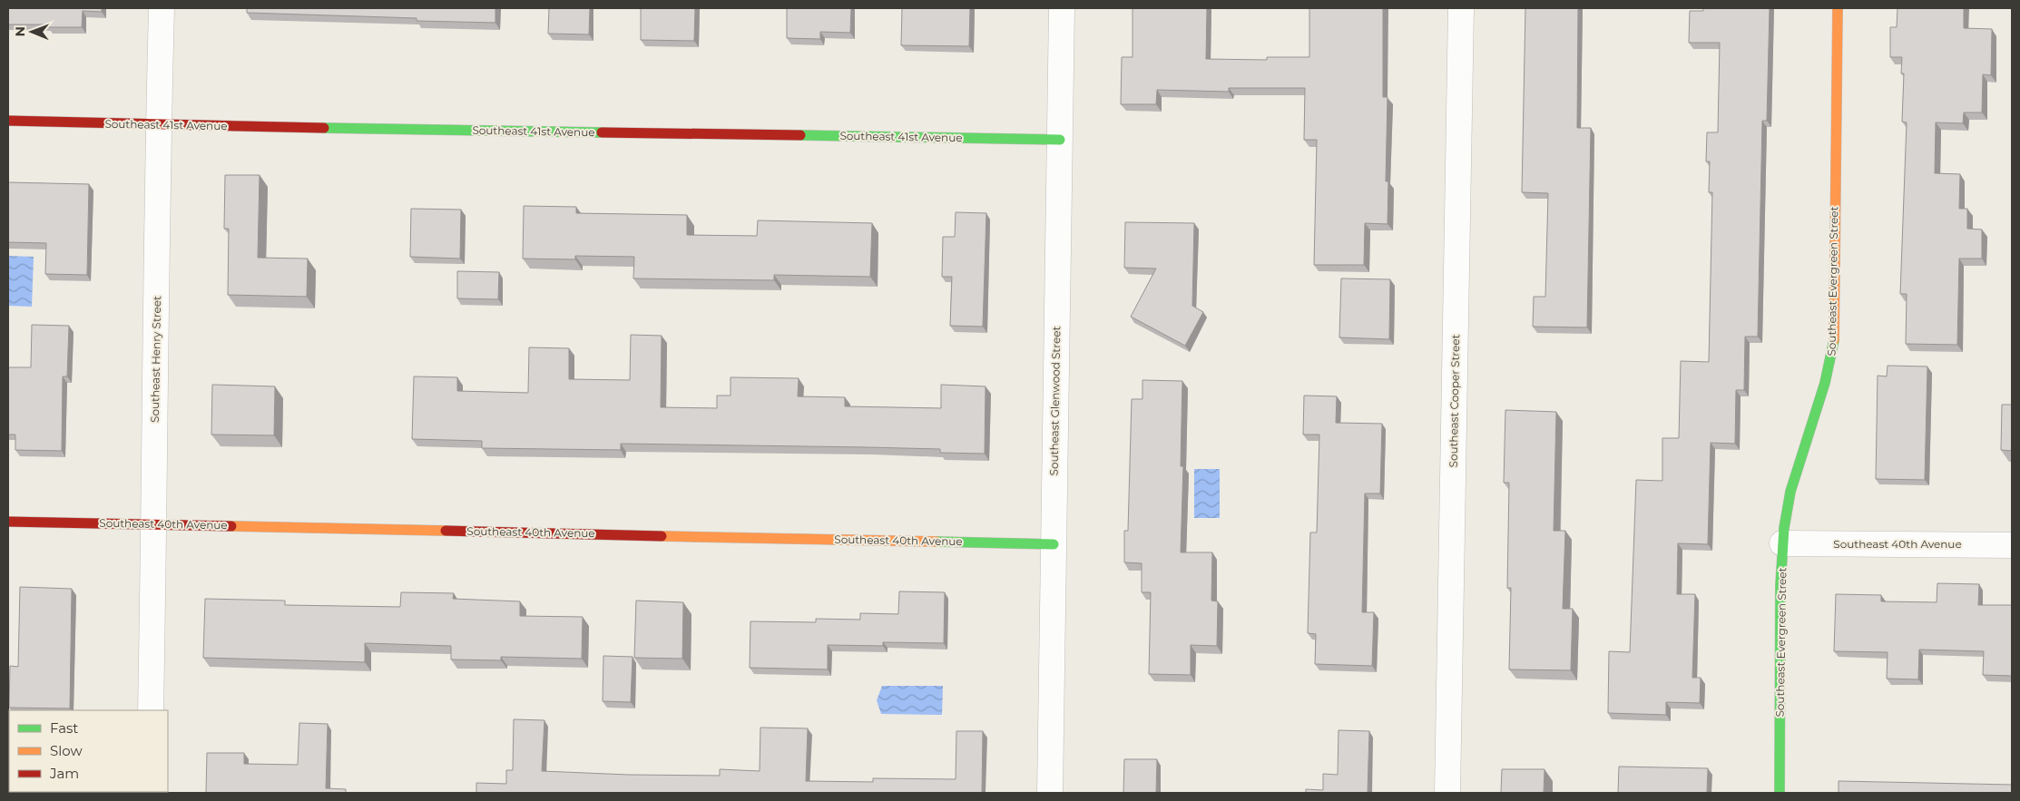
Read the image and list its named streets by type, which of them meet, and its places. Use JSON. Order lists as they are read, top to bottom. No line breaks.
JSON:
{"streets":{"street":["Southeast 41st Avenue","Southeast Evergreen Street","Southeast Henry Street","Southeast Glenwood Street","Southeast Cooper Street","Southeast 40th Avenue"]},"crossings":[["Southeast 41st Avenue","Southeast Henry Street"],["Southeast 41st Avenue","Southeast Glenwood Street"],["Southeast Evergreen Street","Southeast 40th Avenue"],["Southeast Henry Street","Southeast 40th Avenue"],["Southeast Glenwood Street","Southeast 40th Avenue"]],"legend":["Fast","Slow","Jam"],"north":"left"}
